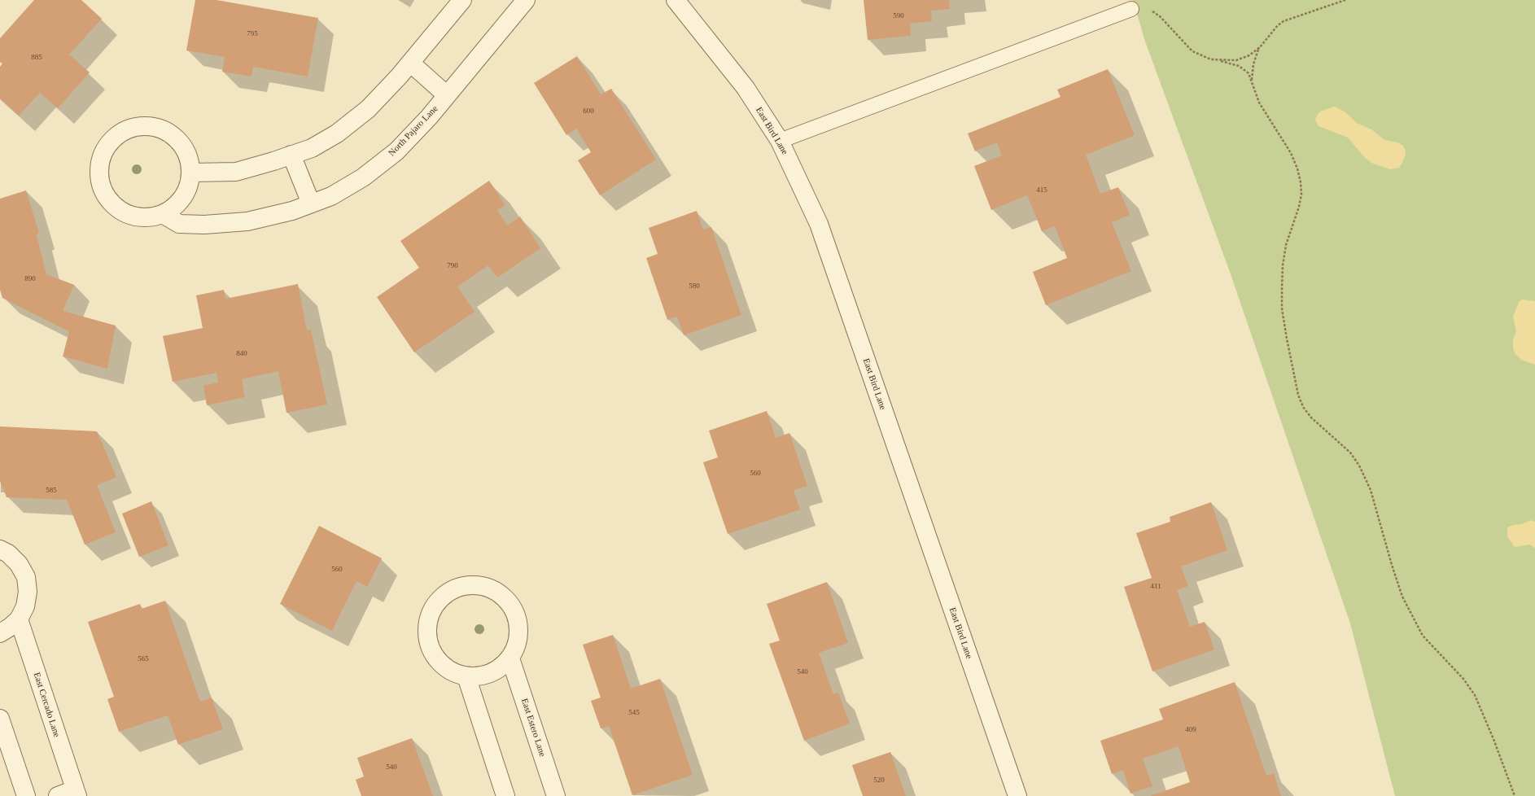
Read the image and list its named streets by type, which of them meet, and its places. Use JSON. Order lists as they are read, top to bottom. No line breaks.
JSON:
{"streets":{"street":["North Pajaro Lane","East Bird Lane","East Cercado Lane","East Estero Lane"]},"house_numbers":["590","795","885","600","415","790","890","580","840","560","585","560","411","565","540","545","409","540","520"]}
